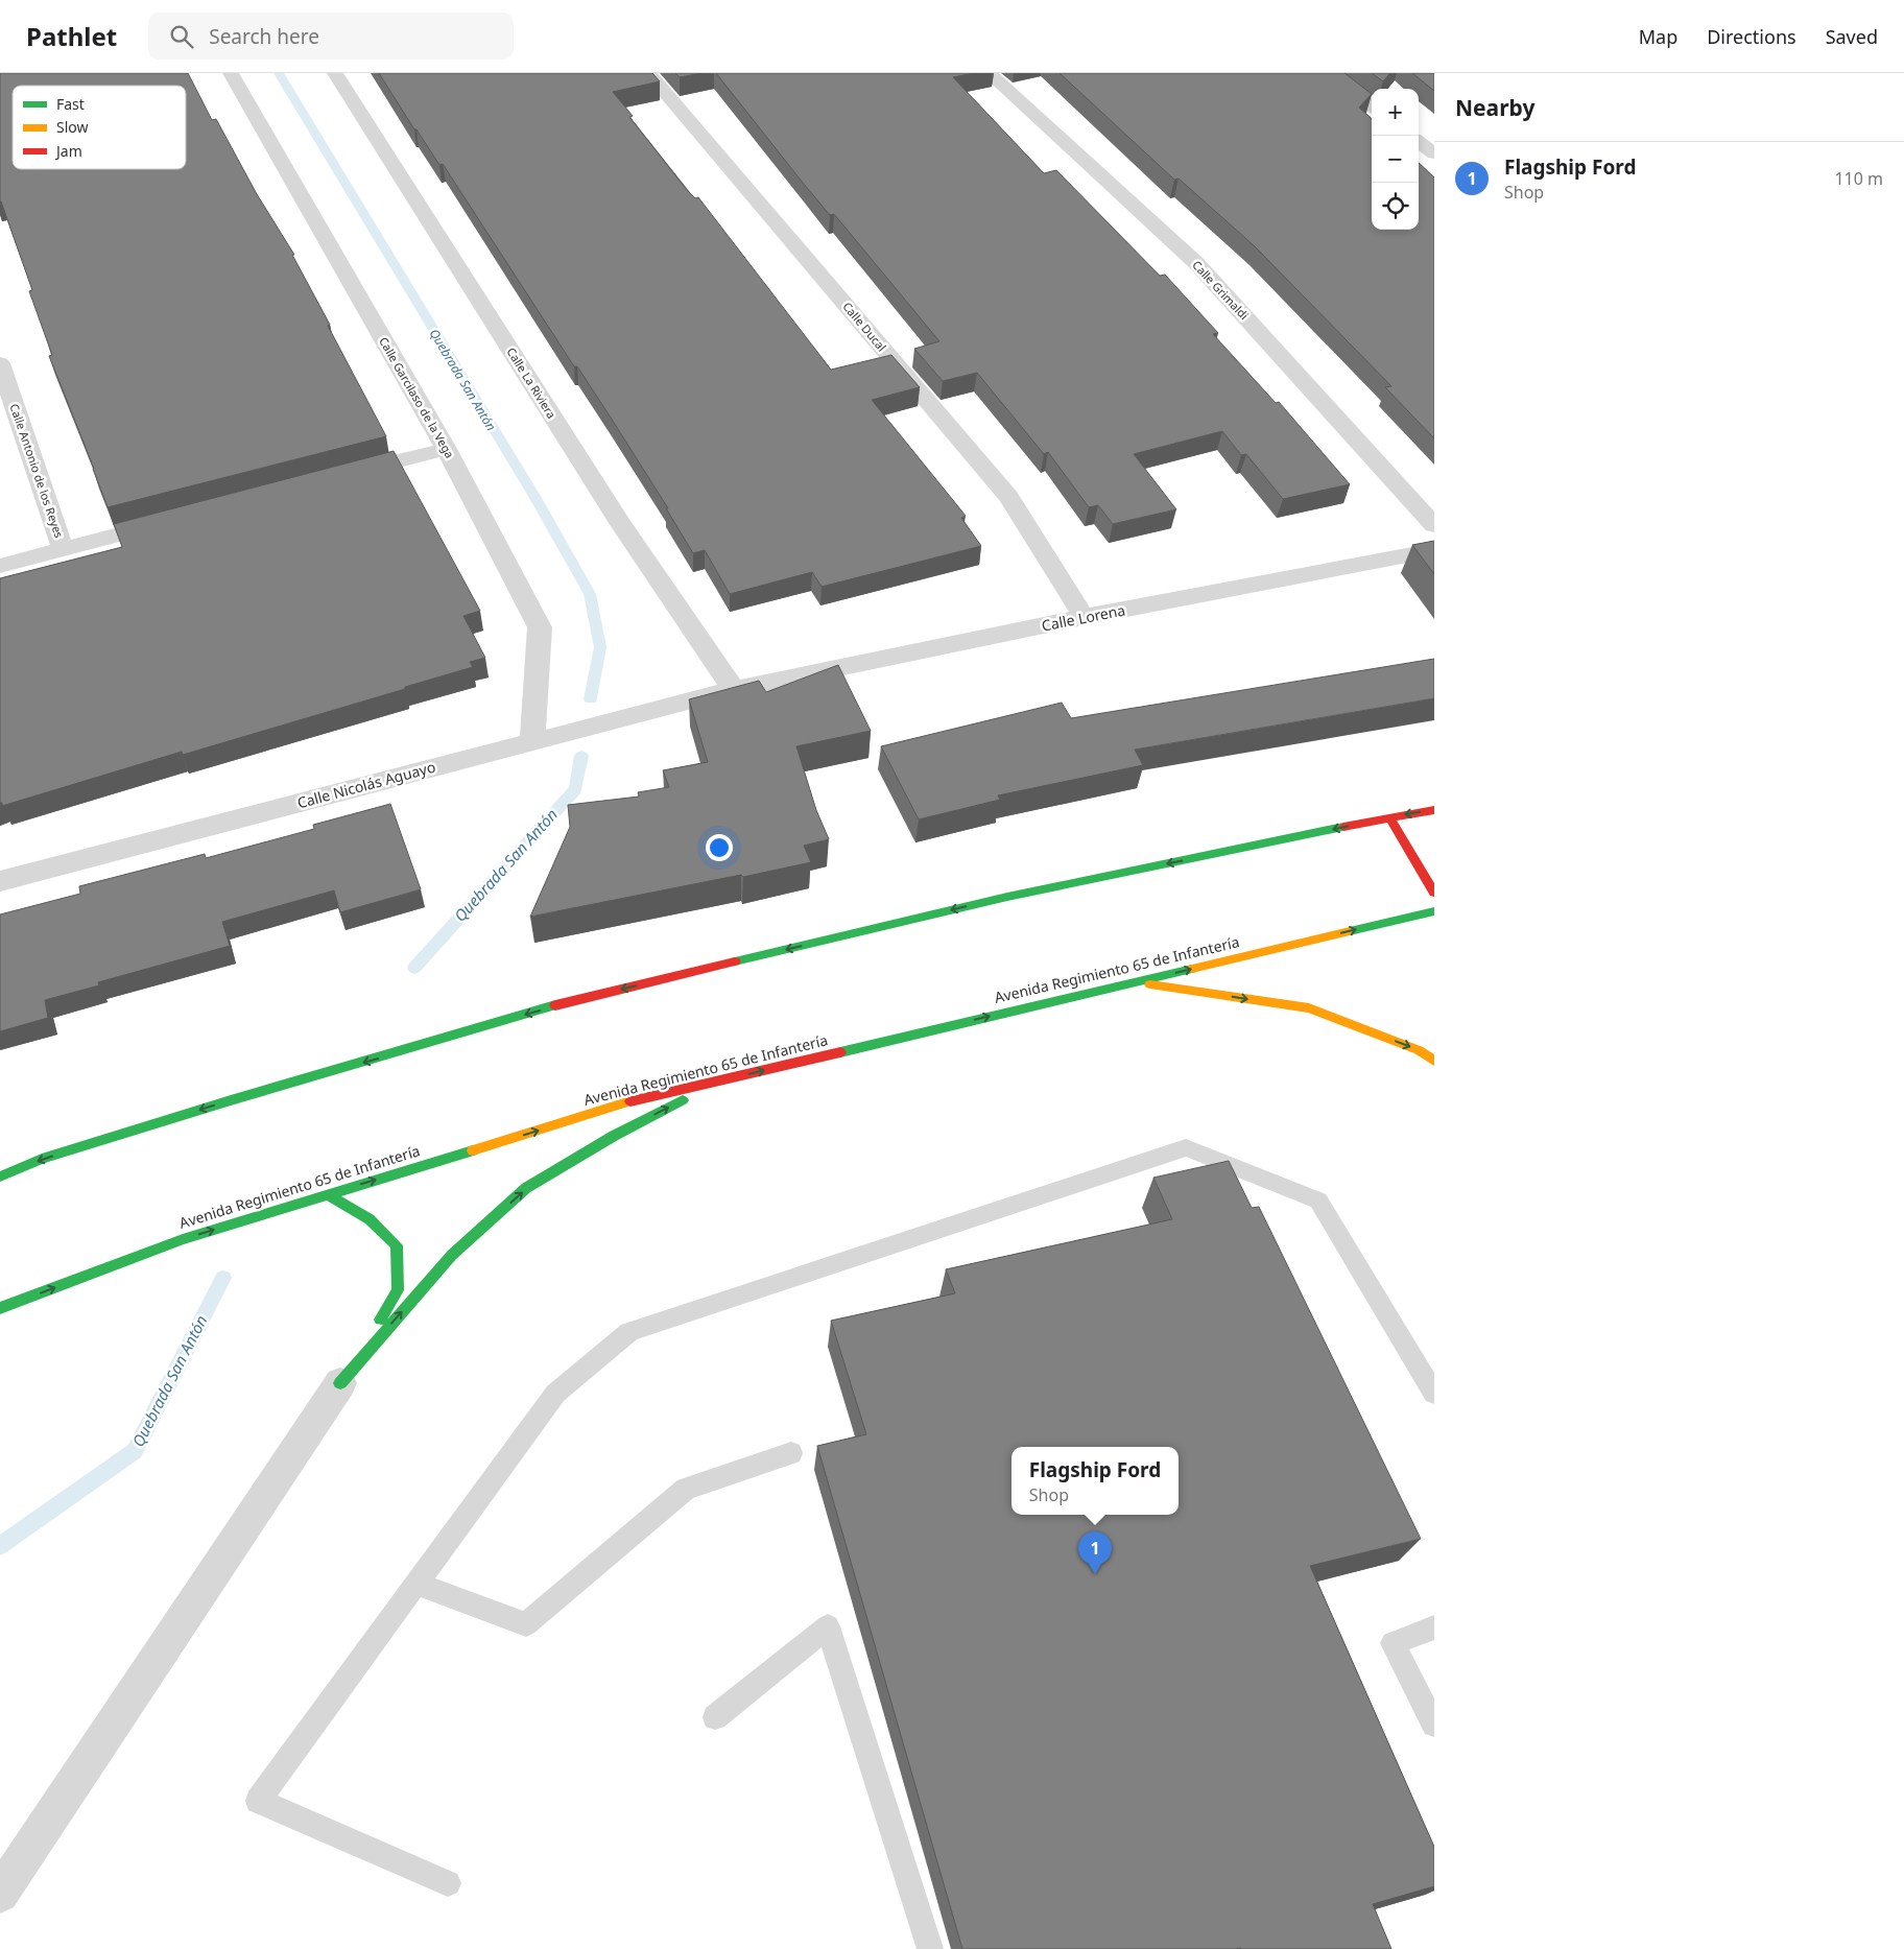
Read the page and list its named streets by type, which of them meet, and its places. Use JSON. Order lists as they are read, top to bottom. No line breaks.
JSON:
{"streets":{"main road":["Avenida Regimiento 65 de Infantería"],"street":["Calle Grimaldi","Calle Ducal","Calle La Riviera","Calle Garcilaso de la Vega","Calle Antonio de los Reyes","Calle Lorena","Calle Nicolás Aguayo"]},"crossings":[["Calle Ducal","Calle Lorena"],["Calle La Riviera","Calle Lorena"],["Calle La Riviera","Calle Nicolás Aguayo"],["Calle Garcilaso de la Vega","Calle Nicolás Aguayo"],["Calle Lorena","Calle Nicolás Aguayo"]],"water":["Quebrada San Antón"],"legend":["Fast","Slow","Jam"],"page":{"header":"Pathlet","search":"Search here","nav":["Map","Directions","Saved"],"heading":"Nearby","map_buttons":["+","−"],"list":[{"mark":"1","name":"Flagship Ford","note":"Shop","value":"110 m"}],"popup":["Flagship Ford","Shop"],"pins":"1"}}
